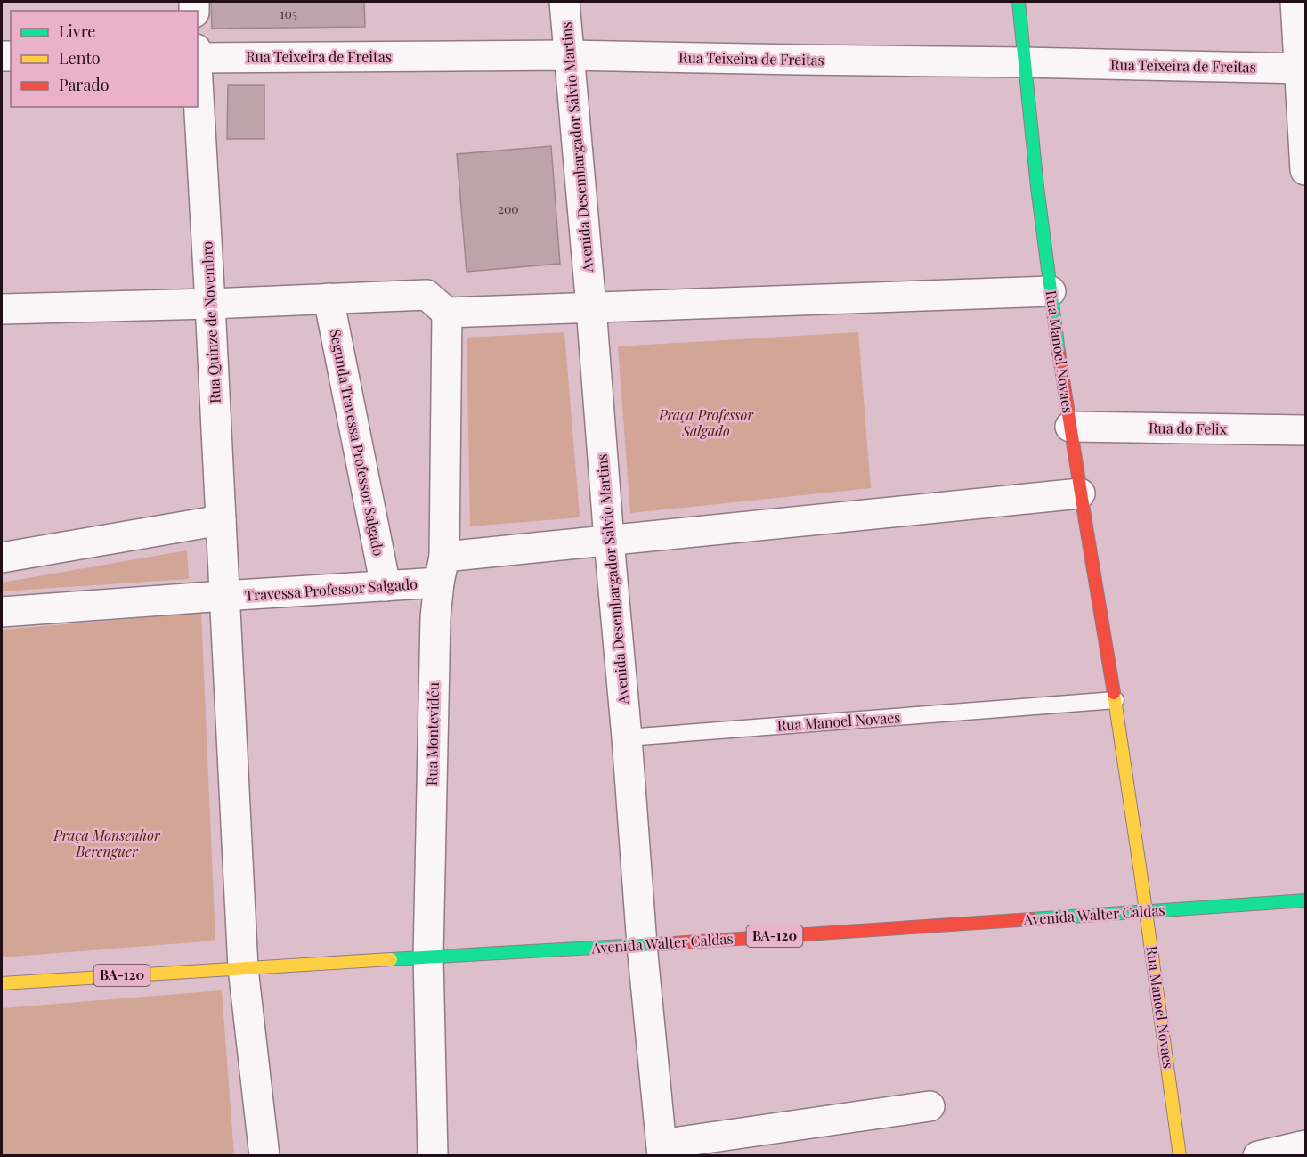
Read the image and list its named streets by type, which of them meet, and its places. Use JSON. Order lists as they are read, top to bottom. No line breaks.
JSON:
{"streets":{"main road":["Rua Manoel Novaes","Avenida Walter Caldas","BA-120"],"street":["Rua Teixeira de Freitas","Avenida Desembargador Sálvio Martins","Rua Quinze de Novembro","Rua do Felix","Segunda Travessa Professor Salgado","Travessa Professor Salgado","Rua Montevidéu"]},"crossings":[["Rua Teixeira de Freitas","Avenida Desembargador Sálvio Martins"],["Rua Teixeira de Freitas","Rua Manoel Novaes"],["Avenida Desembargador Sálvio Martins","Rua Manoel Novaes"],["Avenida Desembargador Sálvio Martins","Avenida Walter Caldas"],["Rua Quinze de Novembro","Travessa Professor Salgado"],["Rua Manoel Novaes","Rua do Felix"],["Rua Manoel Novaes","Avenida Walter Caldas"],["Segunda Travessa Professor Salgado","Travessa Professor Salgado"],["Travessa Professor Salgado","Rua Montevidéu"],["Rua Montevidéu","Avenida Walter Caldas"],["Avenida Walter Caldas","BA-120"]],"parks":["Praça Professor Salgado","Praça Monsenhor Berenguer"],"house_numbers":["105","200"],"legend":["Livre","Lento","Parado"]}
